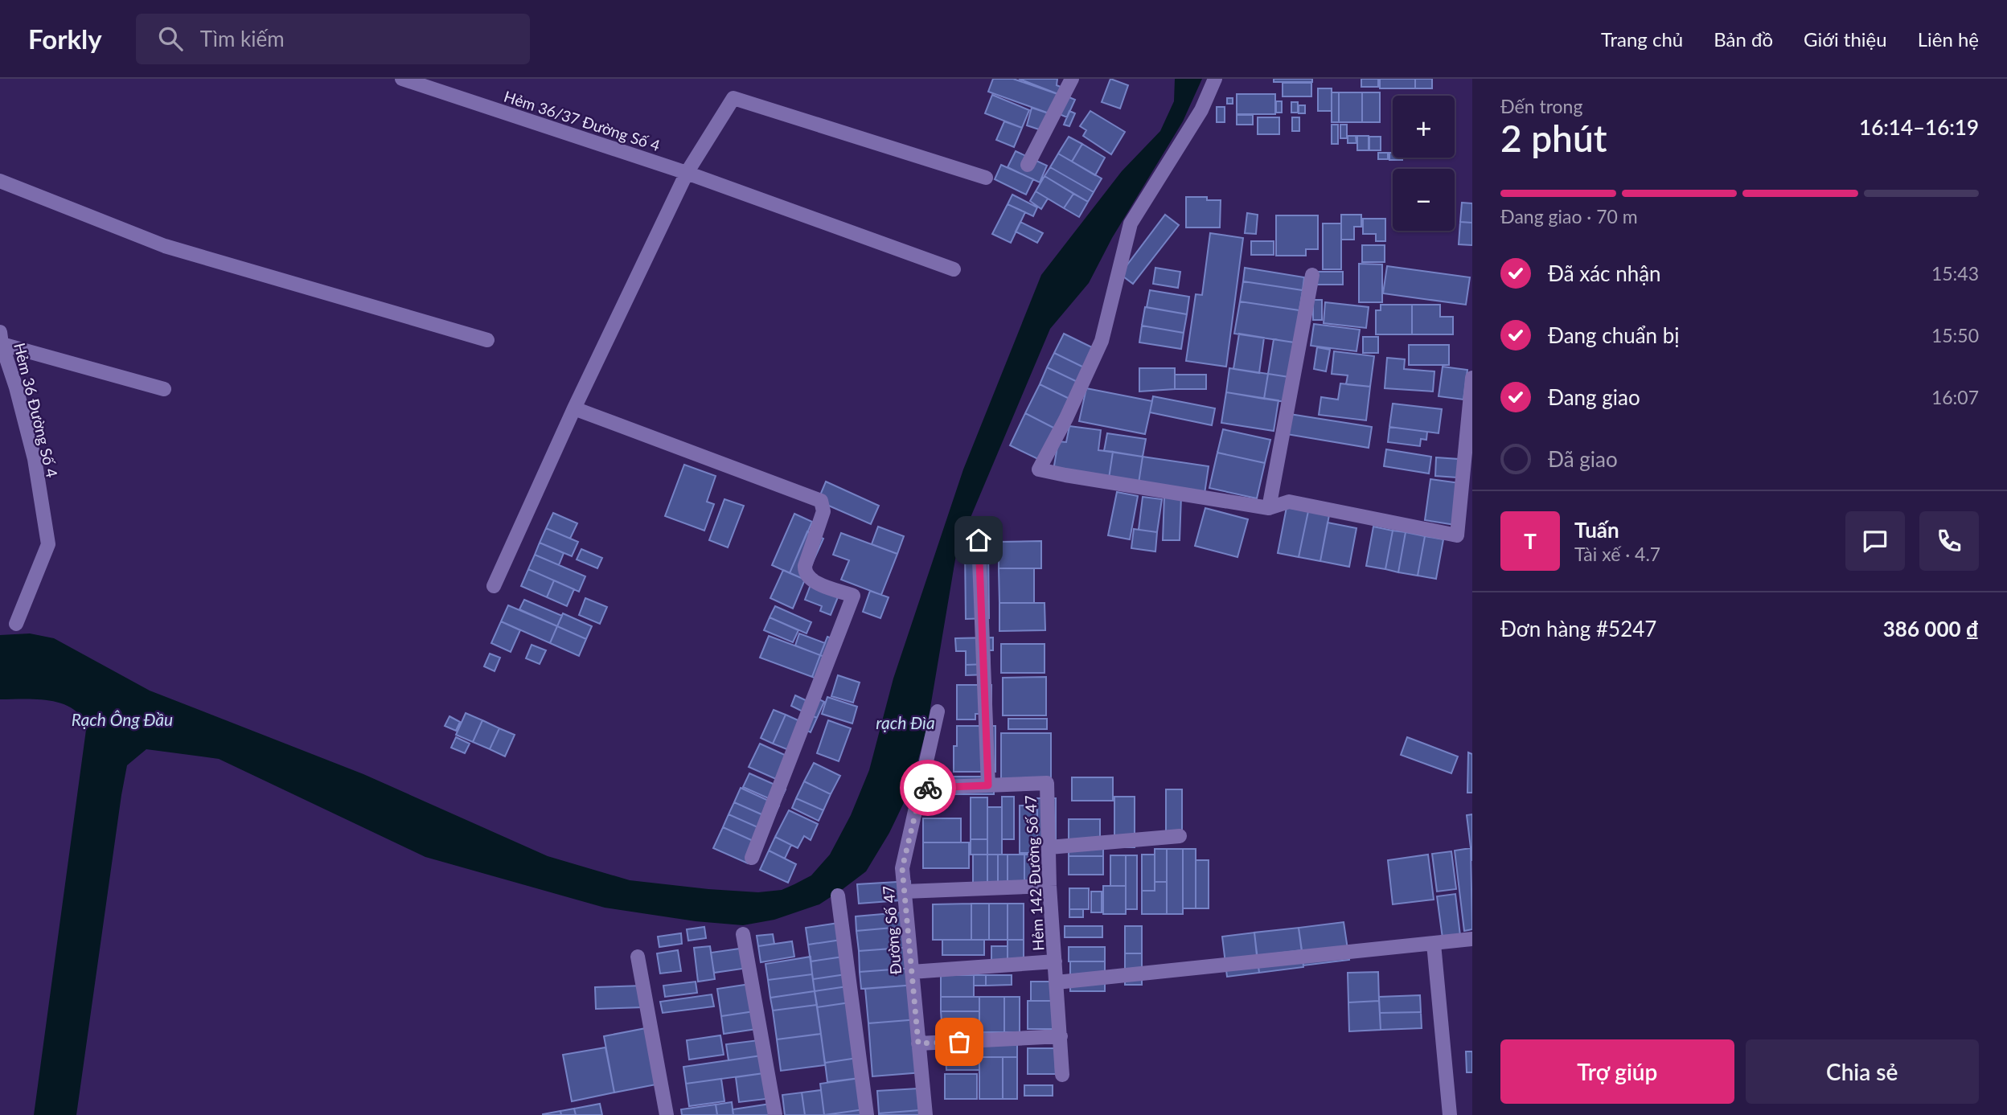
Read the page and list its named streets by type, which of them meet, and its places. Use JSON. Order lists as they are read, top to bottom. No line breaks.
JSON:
{"streets":{"street":["Hẻm 36/37 Đường Số 4","Hẻm 36 Đường Số 4","Hẻm 142 Đường Số 47","Đường Số 47"]},"crossings":[["Hẻm 142 Đường Số 47","Đường Số 47"]],"water":["Rạch Ông Đầu","rạch Đìa"],"page":{"header":"Forkly","search":"Tìm kiếm","nav":["Trang chủ","Bản đồ","Giới thiệu","Liên hệ"],"heading":["2 phút","Đến trong","16:14–16:19"],"panel":["Tuấn","Tài xế · 4.7","Đơn hàng #5247","386 000 ₫"],"map_buttons":["+","−"],"bar":"Đang giao · 70 m","list":[["Đã xác nhận","15:43"],["Đang chuẩn bị","15:50"],["Đang giao","16:07"],"Đã giao"],"round":"T","buttons":["Trợ giúp","Chia sẻ"]}}
